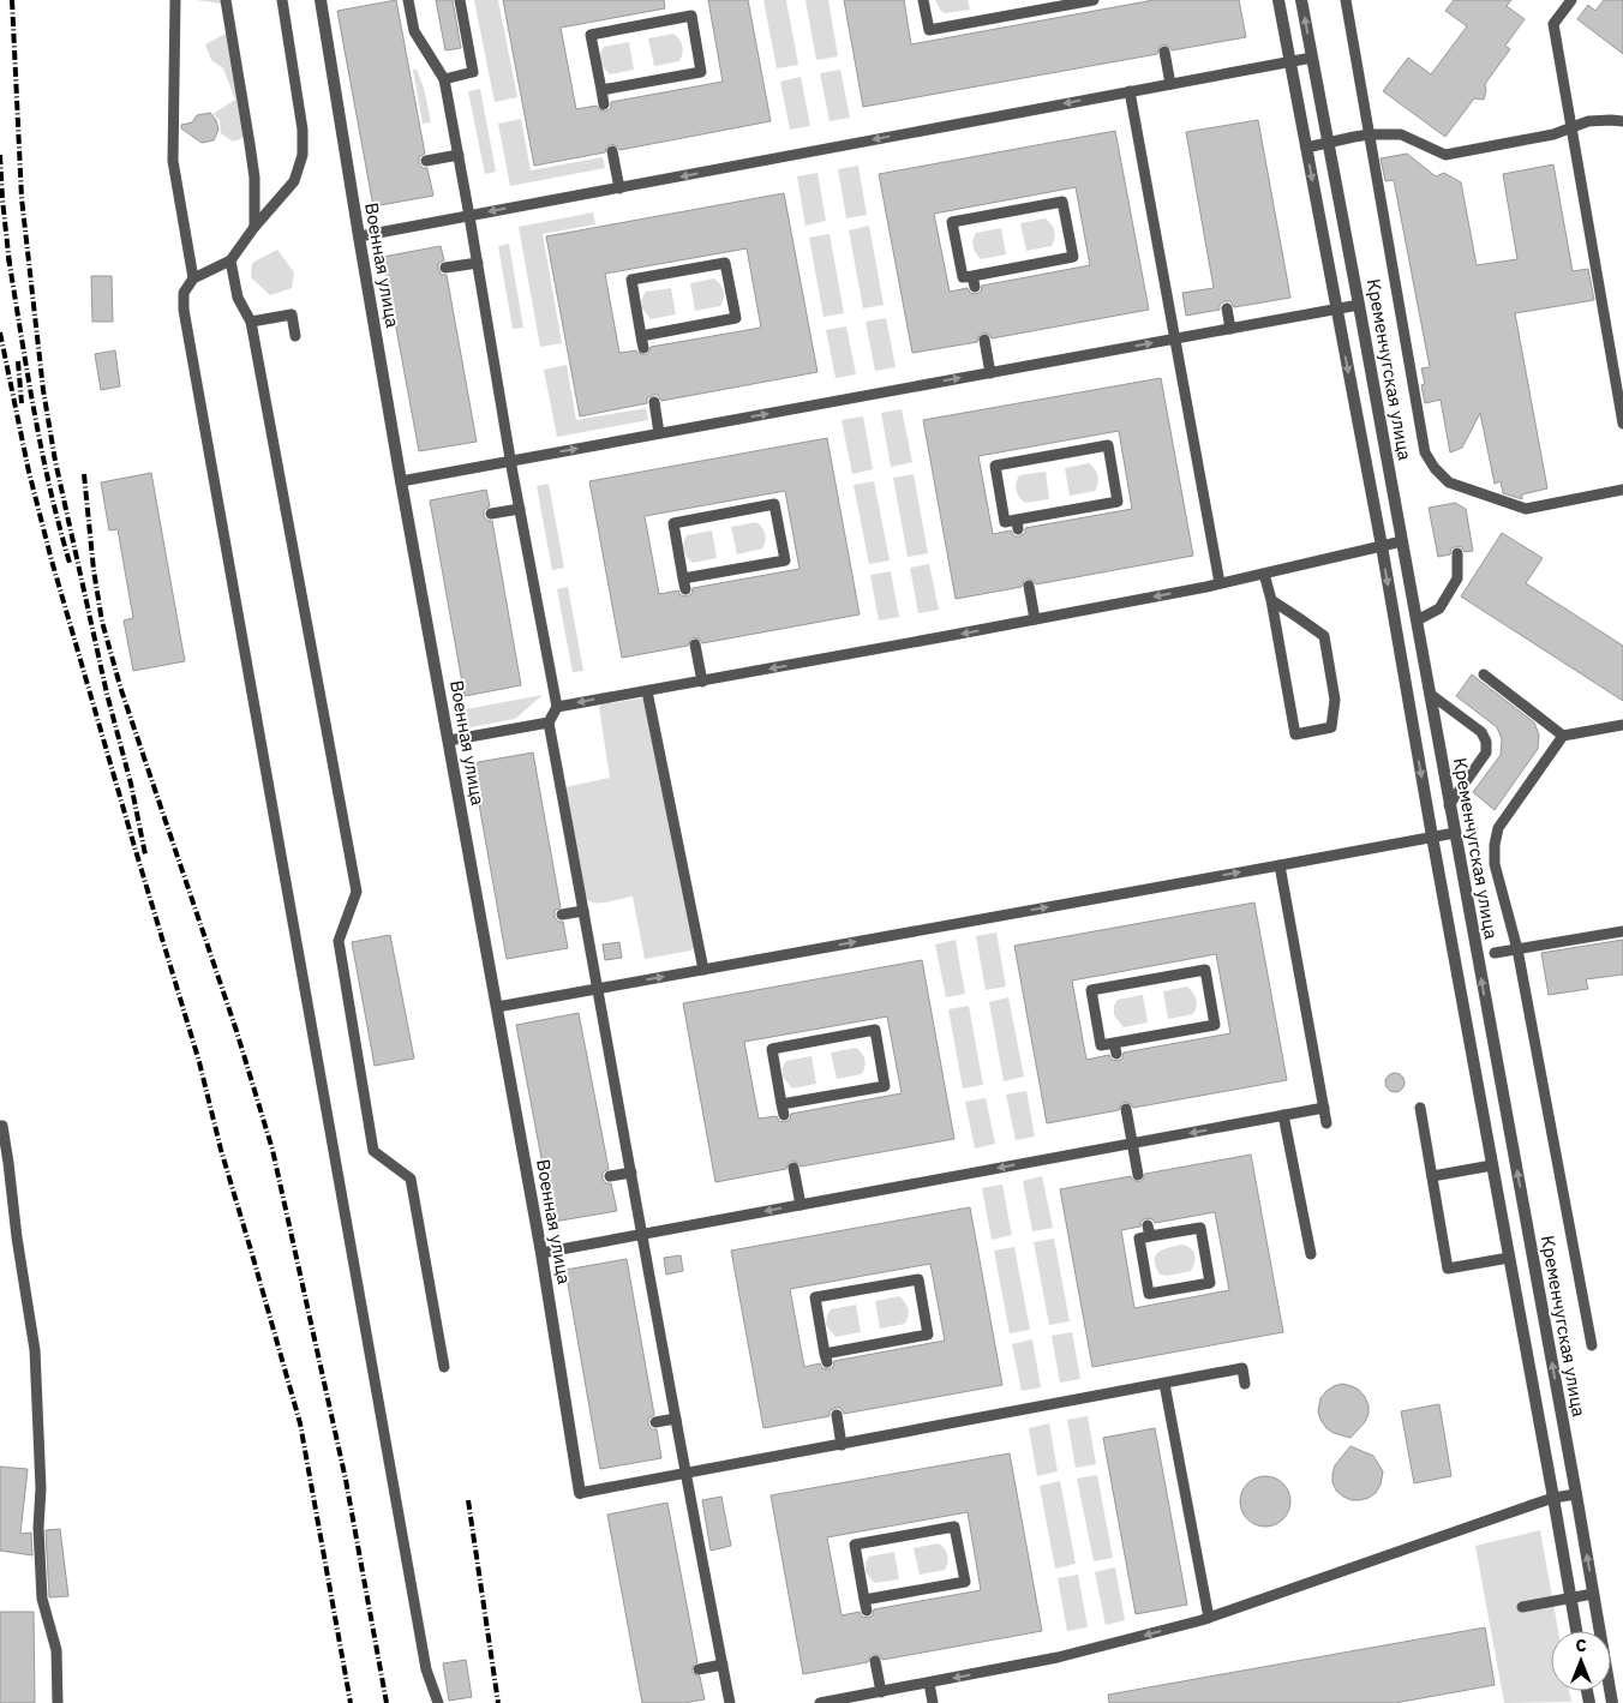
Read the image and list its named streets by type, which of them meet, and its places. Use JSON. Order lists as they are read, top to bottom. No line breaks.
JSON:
{"streets":{"street":["Военная улица","Кременчугская улица"]},"north":"top"}
